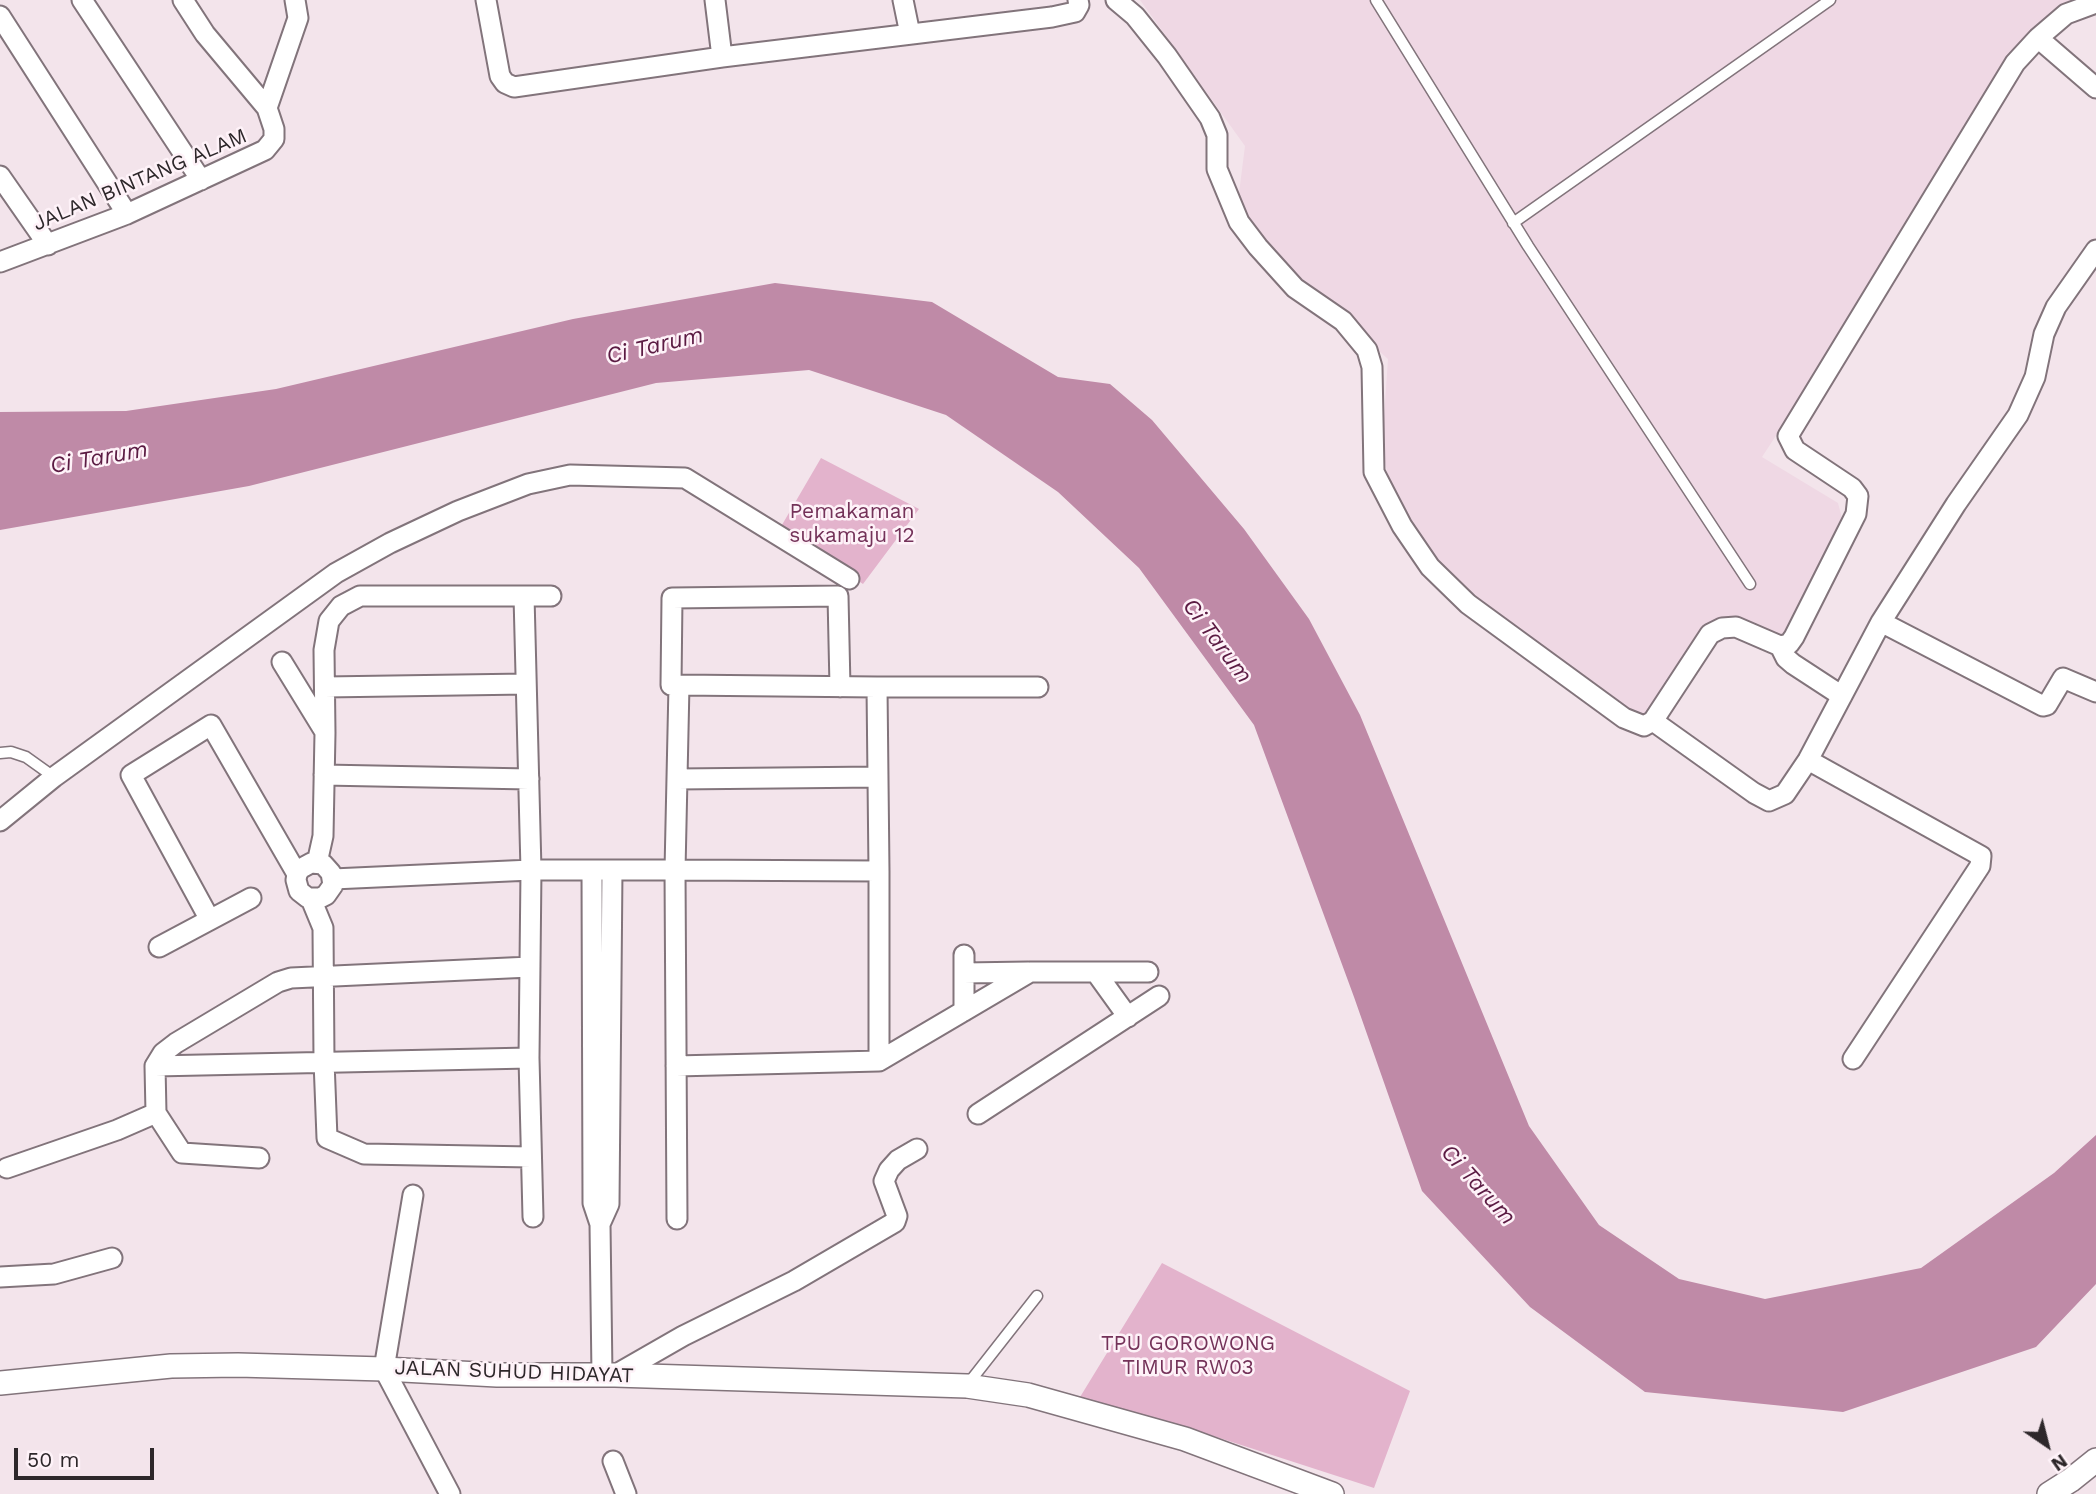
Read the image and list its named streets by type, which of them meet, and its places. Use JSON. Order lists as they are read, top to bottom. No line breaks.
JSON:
{"streets":{"street":["JALAN BINTANG ALAM","JALAN SUHUD HIDAYAT"]},"water":["Ci Tarum"],"parks":["Pemakaman sukamaju 12","TPU GOROWONG TIMUR RW03"],"scale_bar":"50 m","north":"bottom right"}
